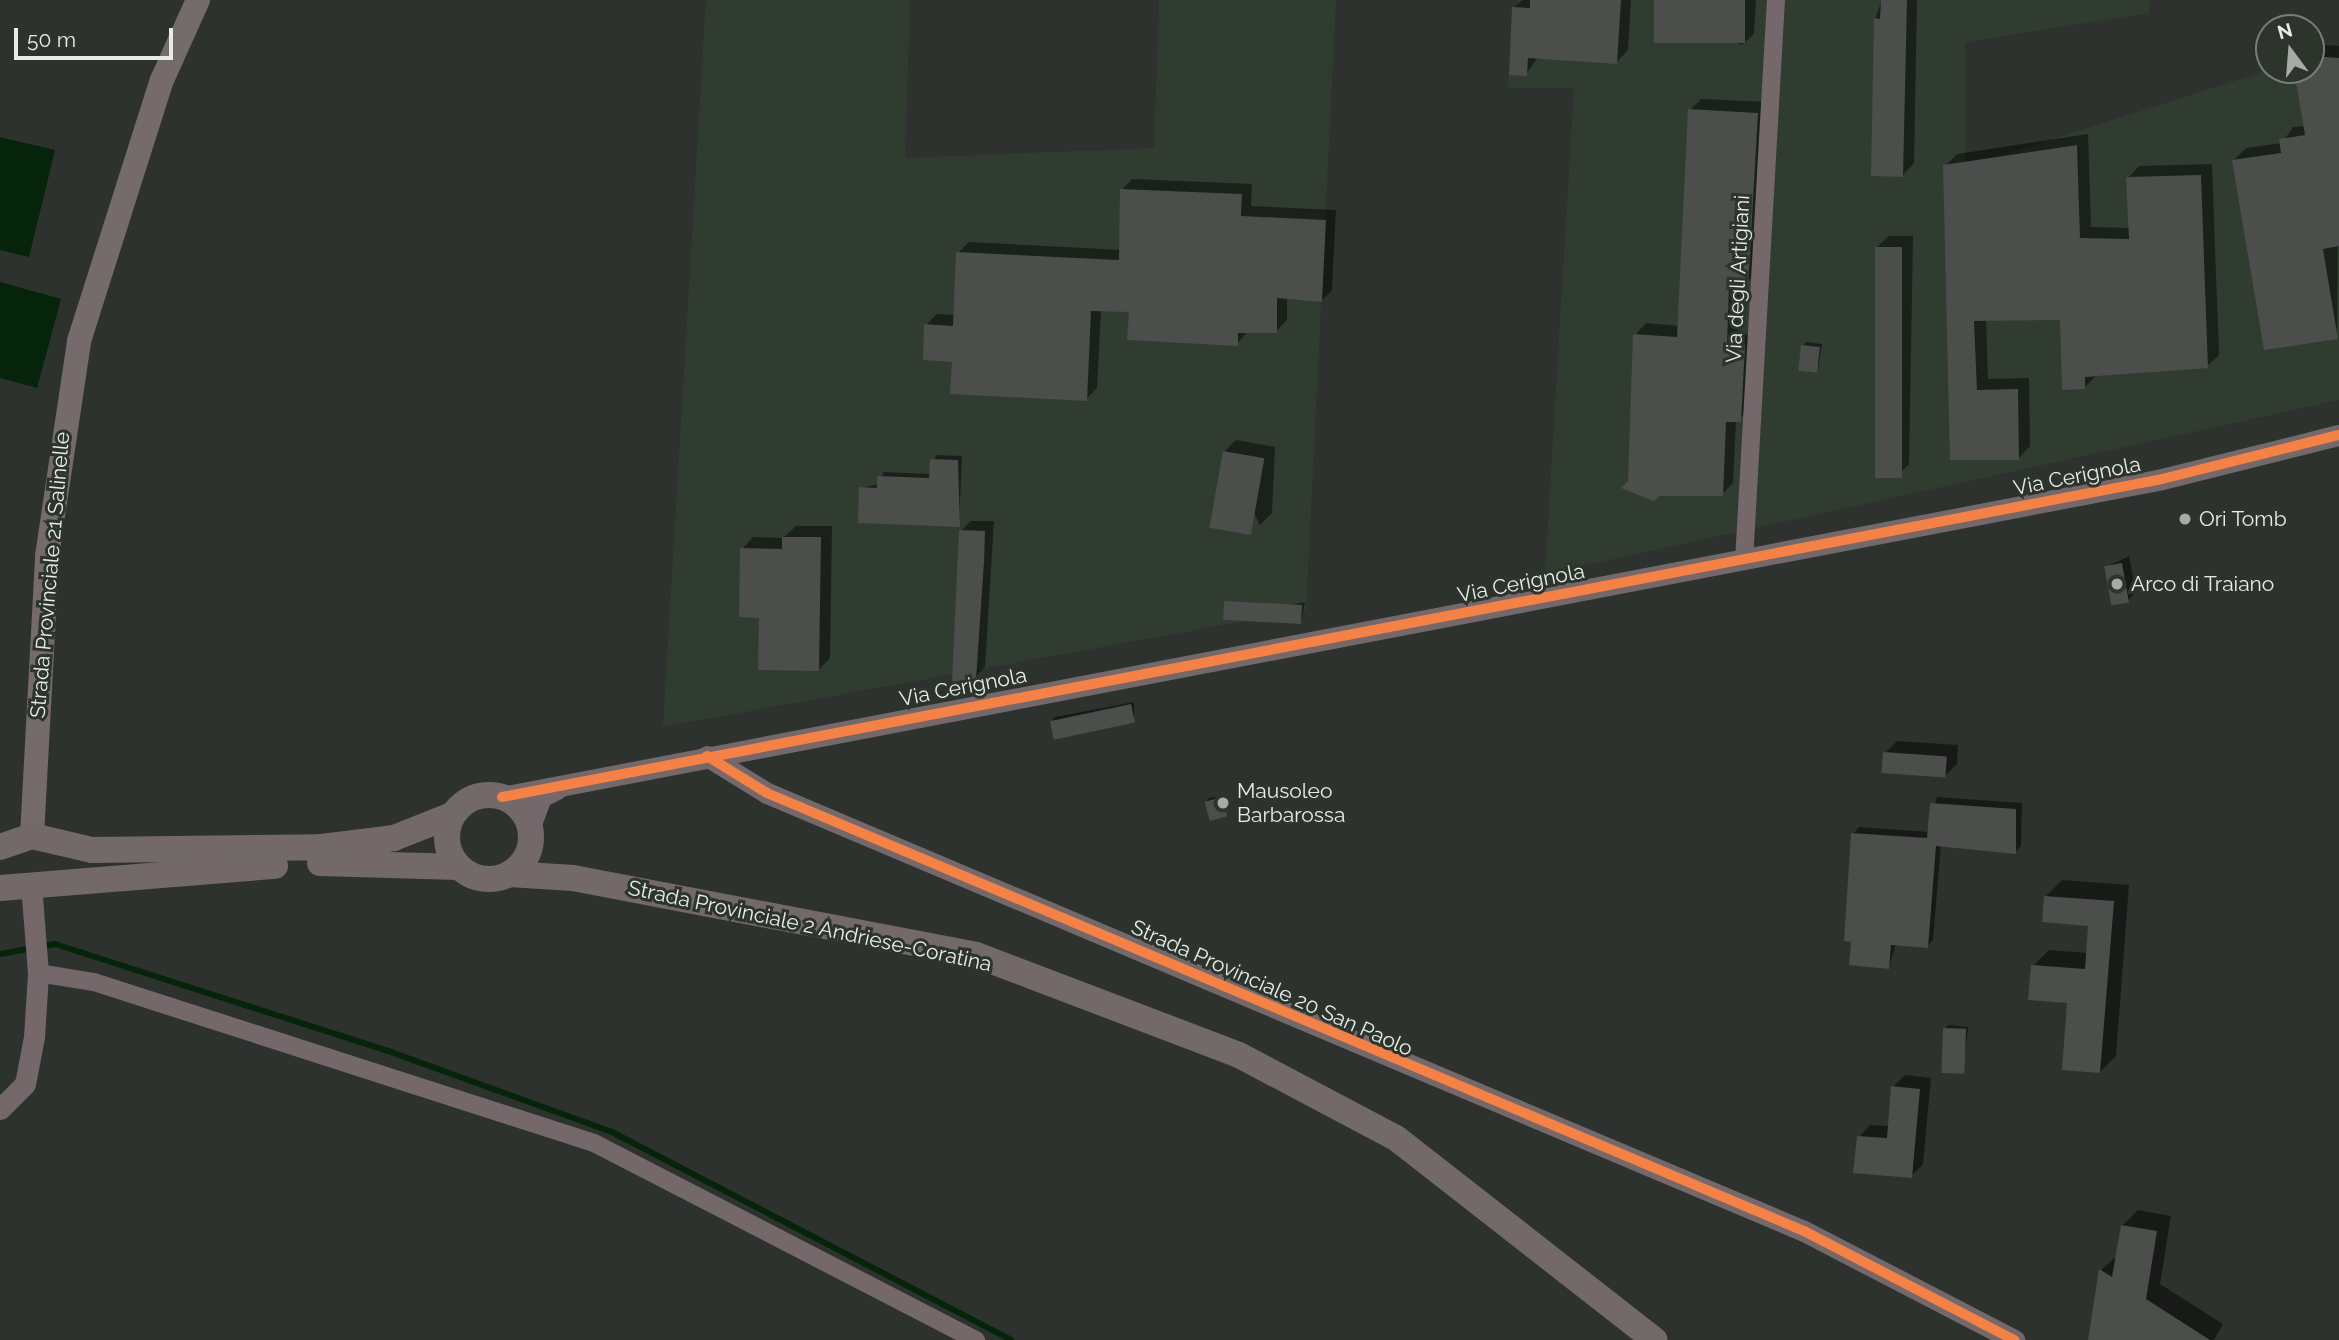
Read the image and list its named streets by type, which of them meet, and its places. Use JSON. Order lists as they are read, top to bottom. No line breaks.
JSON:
{"streets":{"main road":["Strada Provinciale 21 Salinelle","Strada Provinciale 2 Andriese-Coratina"],"street":["Via degli Artigiani","Via Cerignola","Strada Provinciale 20 San Paolo"]},"crossings":[["Via degli Artigiani","Via Cerignola"],["Via Cerignola","Strada Provinciale 20 San Paolo"]],"places":["Ori Tomb","Arco di Traiano","Mausoleo Barbarossa"],"scale_bar":"50 m","north":"top"}
